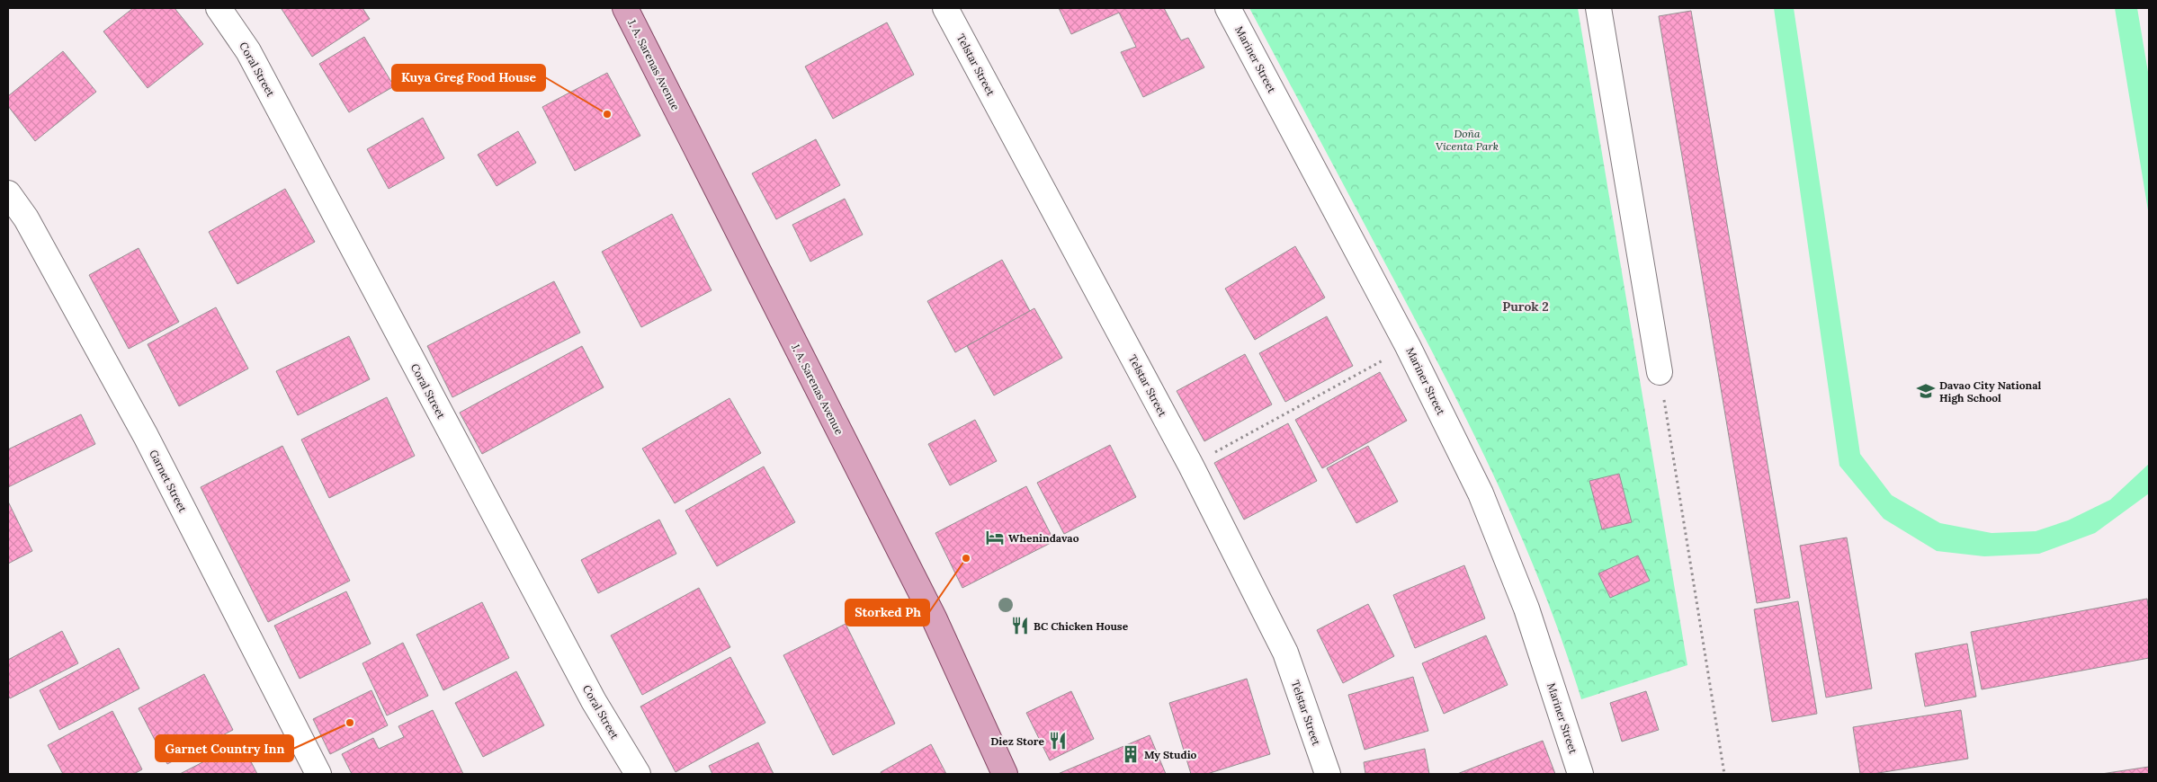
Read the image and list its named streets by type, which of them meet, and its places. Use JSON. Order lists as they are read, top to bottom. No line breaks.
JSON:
{"streets":{"main road":["J. A. Sarenas Avenue"],"street":["Mariner Street","Telstar Street","Coral Street","Garnet Street"]},"districts":["Purok 2"],"parks":["Doña Vicenta Park"],"places":{"other":["Kuya Greg Food House","Storked Ph","Garnet Country Inn"],"school or university":["Davao City National High School"],"hotel":["Whenindavao"],"restaurant":["BC Chicken House","Diez Store"],"building":["My Studio"]}}
